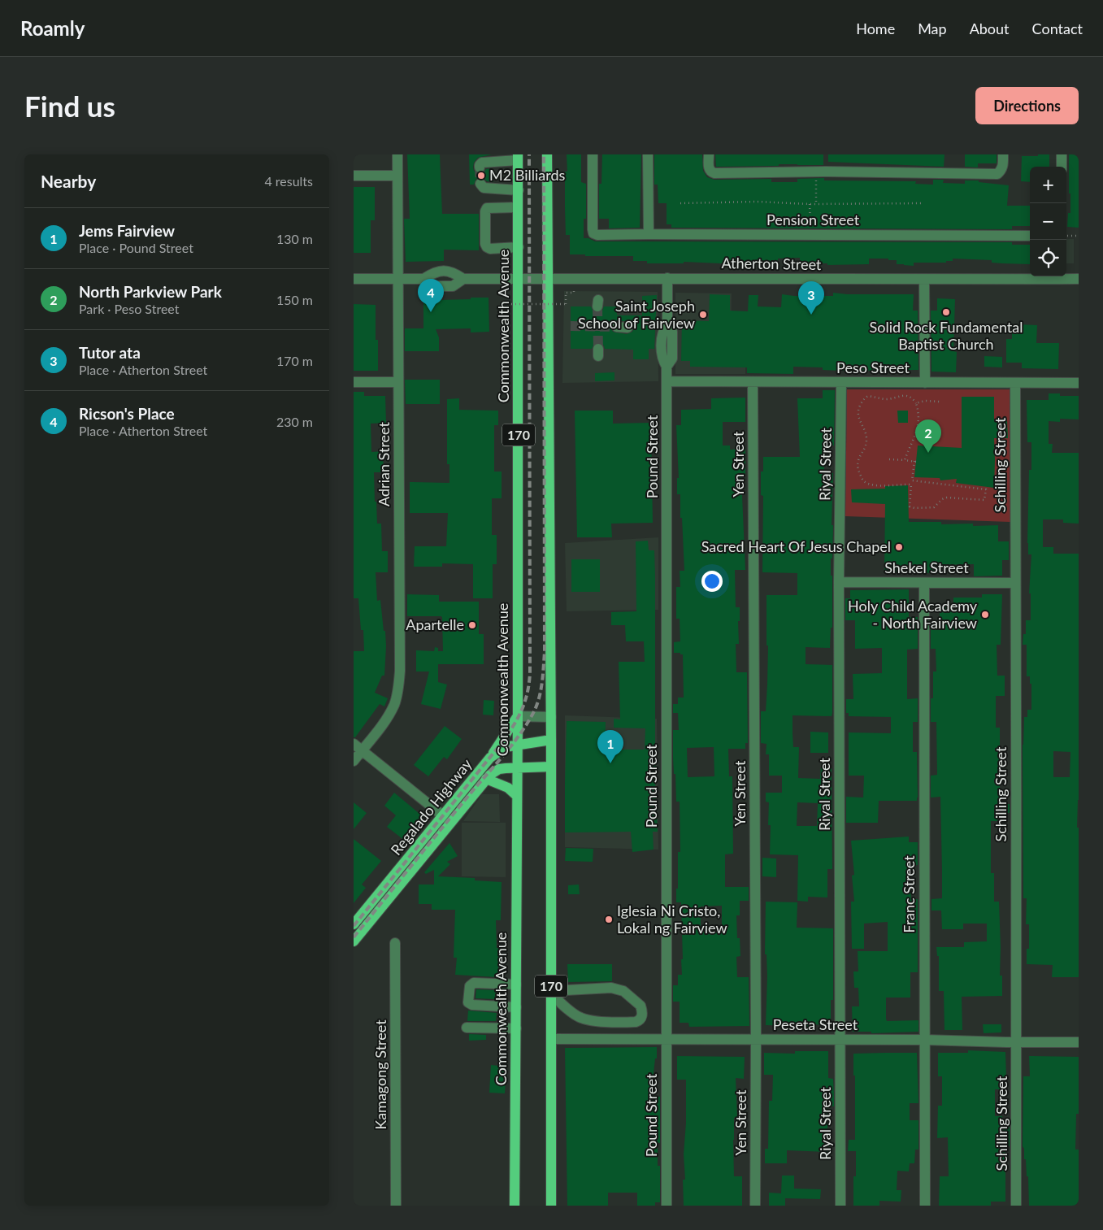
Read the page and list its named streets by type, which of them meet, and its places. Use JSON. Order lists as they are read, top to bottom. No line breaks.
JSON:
{"streets":{"main road":["Commonwealth Avenue","170","Regalado Highway"],"street":["Pension Street","Atherton Street","Peso Street","Pound Street","Adrian Street","Yen Street","Riyal Street","Schilling Street","Shekel Street","Franc Street","Peseta Street","Kamagong Street"]},"crossings":[["Atherton Street","Commonwealth Avenue"],["Atherton Street","170"],["Atherton Street","Pound Street"],["Atherton Street","Adrian Street"],["Commonwealth Avenue","Regalado Highway"],["Peso Street","Pound Street"],["Peso Street","Yen Street"],["Peso Street","Riyal Street"],["Peso Street","Schilling Street"],["170","Regalado Highway"],["170","Peseta Street"],["Pound Street","Peseta Street"],["Yen Street","Peseta Street"],["Riyal Street","Shekel Street"],["Riyal Street","Peseta Street"],["Schilling Street","Shekel Street"],["Schilling Street","Peseta Street"],["Shekel Street","Franc Street"],["Franc Street","Peseta Street"]],"places":["M2 Billiards","Solid Rock Fundamental Baptist Church","Saint Joseph School of Fairview","Sacred Heart Of Jesus Chapel","Holy Child Academy - North Fairview","Apartelle","Iglesia Ni Cristo, Lokal ng Fairview"],"page":{"header":"Roamly","nav":["Home","Map","About","Contact"],"buttons":"Directions","title":"Find us","heading":["Nearby","4 results"],"map_buttons":["+","−"],"list":[{"mark":"1","name":"Jems Fairview","note":"Place · Pound Street","value":"130 m"},{"mark":"2","name":"North Parkview Park","note":"Park · Peso Street","value":"150 m"},{"mark":"3","name":"Tutor ata","note":"Place · Atherton Street","value":"170 m"},{"mark":"4","name":"Ricson's Place","note":"Place · Atherton Street","value":"230 m"}],"pins":["4","3","2","1"]}}
